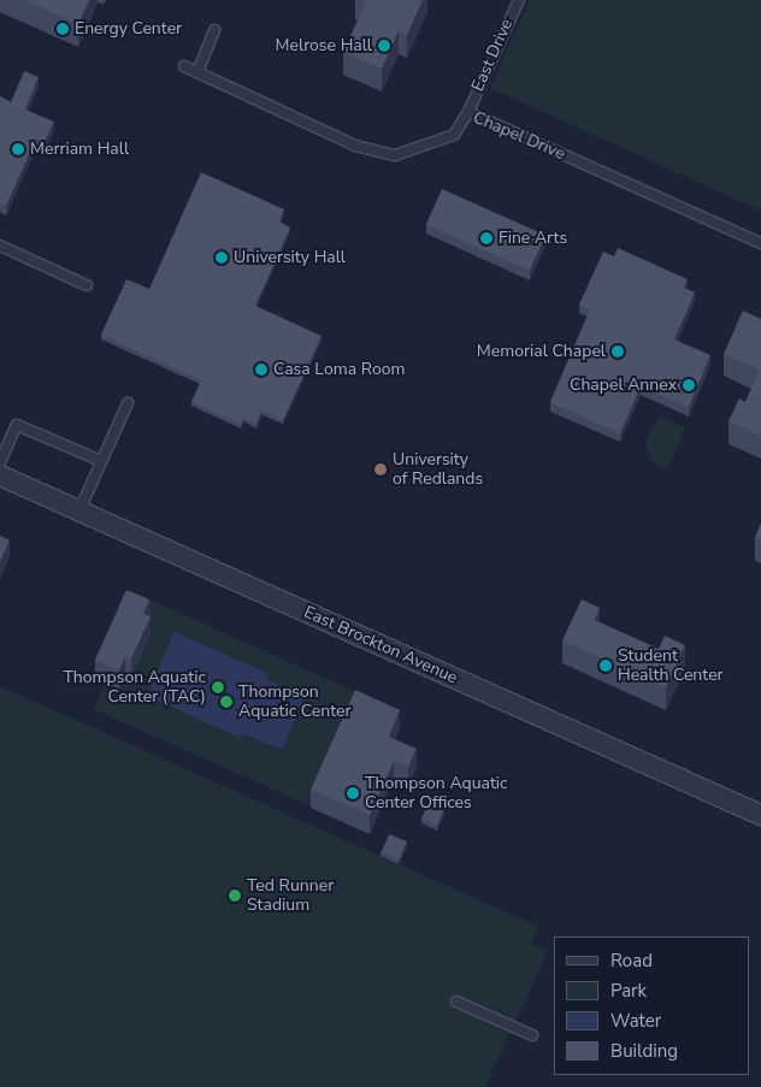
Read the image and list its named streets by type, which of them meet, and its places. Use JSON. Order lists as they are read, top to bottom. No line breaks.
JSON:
{"streets":{"street":["East Brockton Avenue"],"lane":["East Drive","Chapel Drive"]},"crossings":[["East Drive","Chapel Drive"]],"places":["Energy Center","Melrose Hall","Merriam Hall","Fine Arts","University Hall","Memorial Chapel","Casa Loma Room","Chapel Annex","University of Redlands","Student Health Center","Thompson Aquatic Center (TAC)","Thompson Aquatic Center","Thompson Aquatic Center Offices","Ted Runner Stadium"],"legend":["Road","Park","Water","Building"]}
